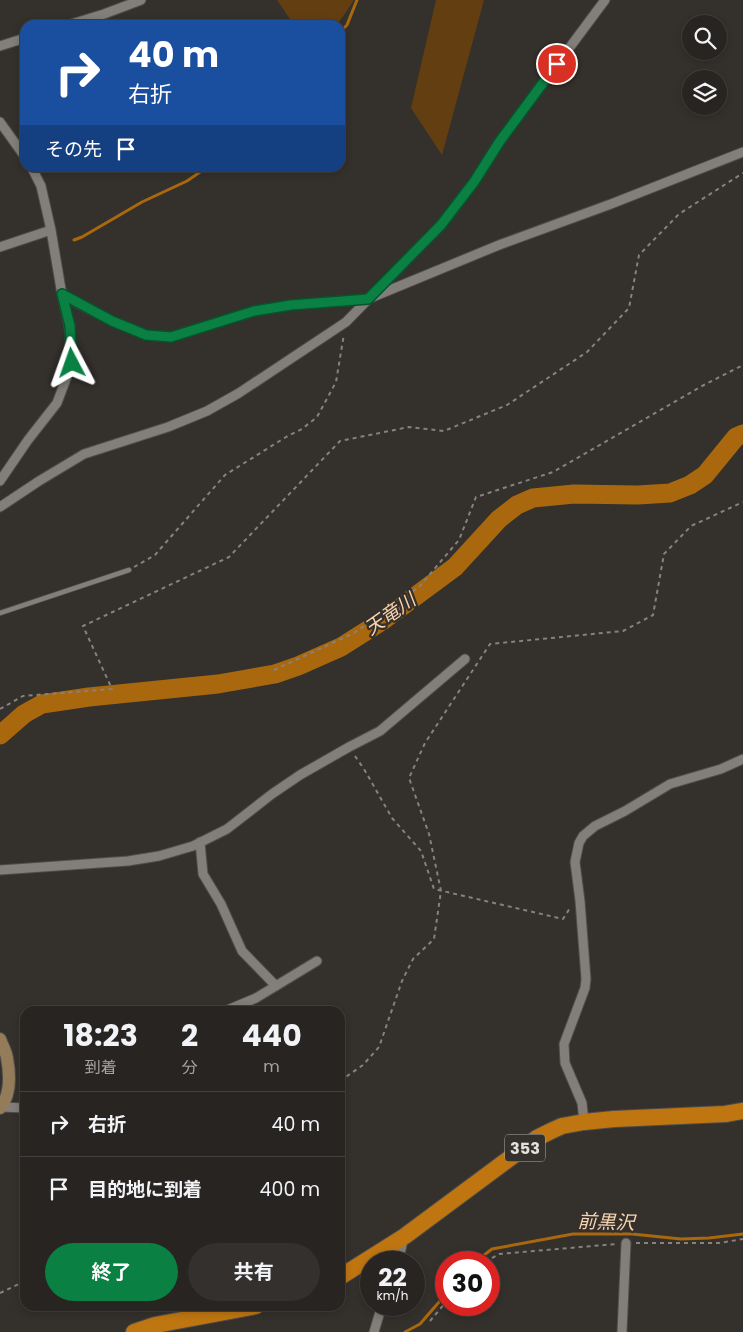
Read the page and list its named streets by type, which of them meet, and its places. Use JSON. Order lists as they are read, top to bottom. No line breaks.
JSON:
{"streets":{"highway":["353"]},"water":["天竜川","前黒沢"],"page":{"turn":["40 m","右折"],"then":"その先","eta":["18:23","到着","2","分","440","m"],"list":[{"name":"右折","value":"40 m"},{"name":"目的地に到着","value":"400 m"}],"buttons":["終了","共有"],"speed":"22 km/h","limit":"30"}}
